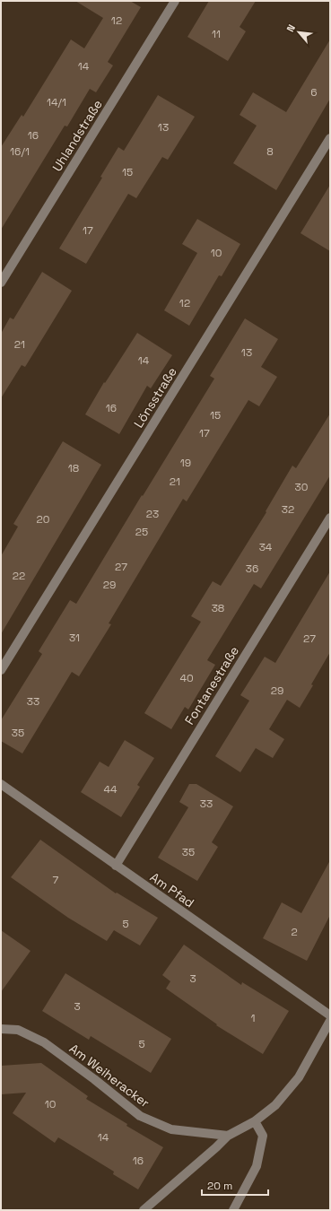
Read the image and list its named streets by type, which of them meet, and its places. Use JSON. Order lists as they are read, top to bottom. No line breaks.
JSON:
{"streets":{"street":["Uhlandstraße","Lönsstraße","Fontanestraße","Am Pfad","Am Weiheracker"]},"crossings":[["Fontanestraße","Am Pfad"]],"house_numbers":["12","11","14","6","14/1","13","16","16/1","8","15","17","10","12","21","13","14","16","15","17","19","18","21","30","32","23","20","25","34","27","36","22","29","38","31","27","40","29","33","35","44","33","35","7","5","2","3","3","1","5","10","14","16"],"scale_bar":"20 m","north":"top left"}
